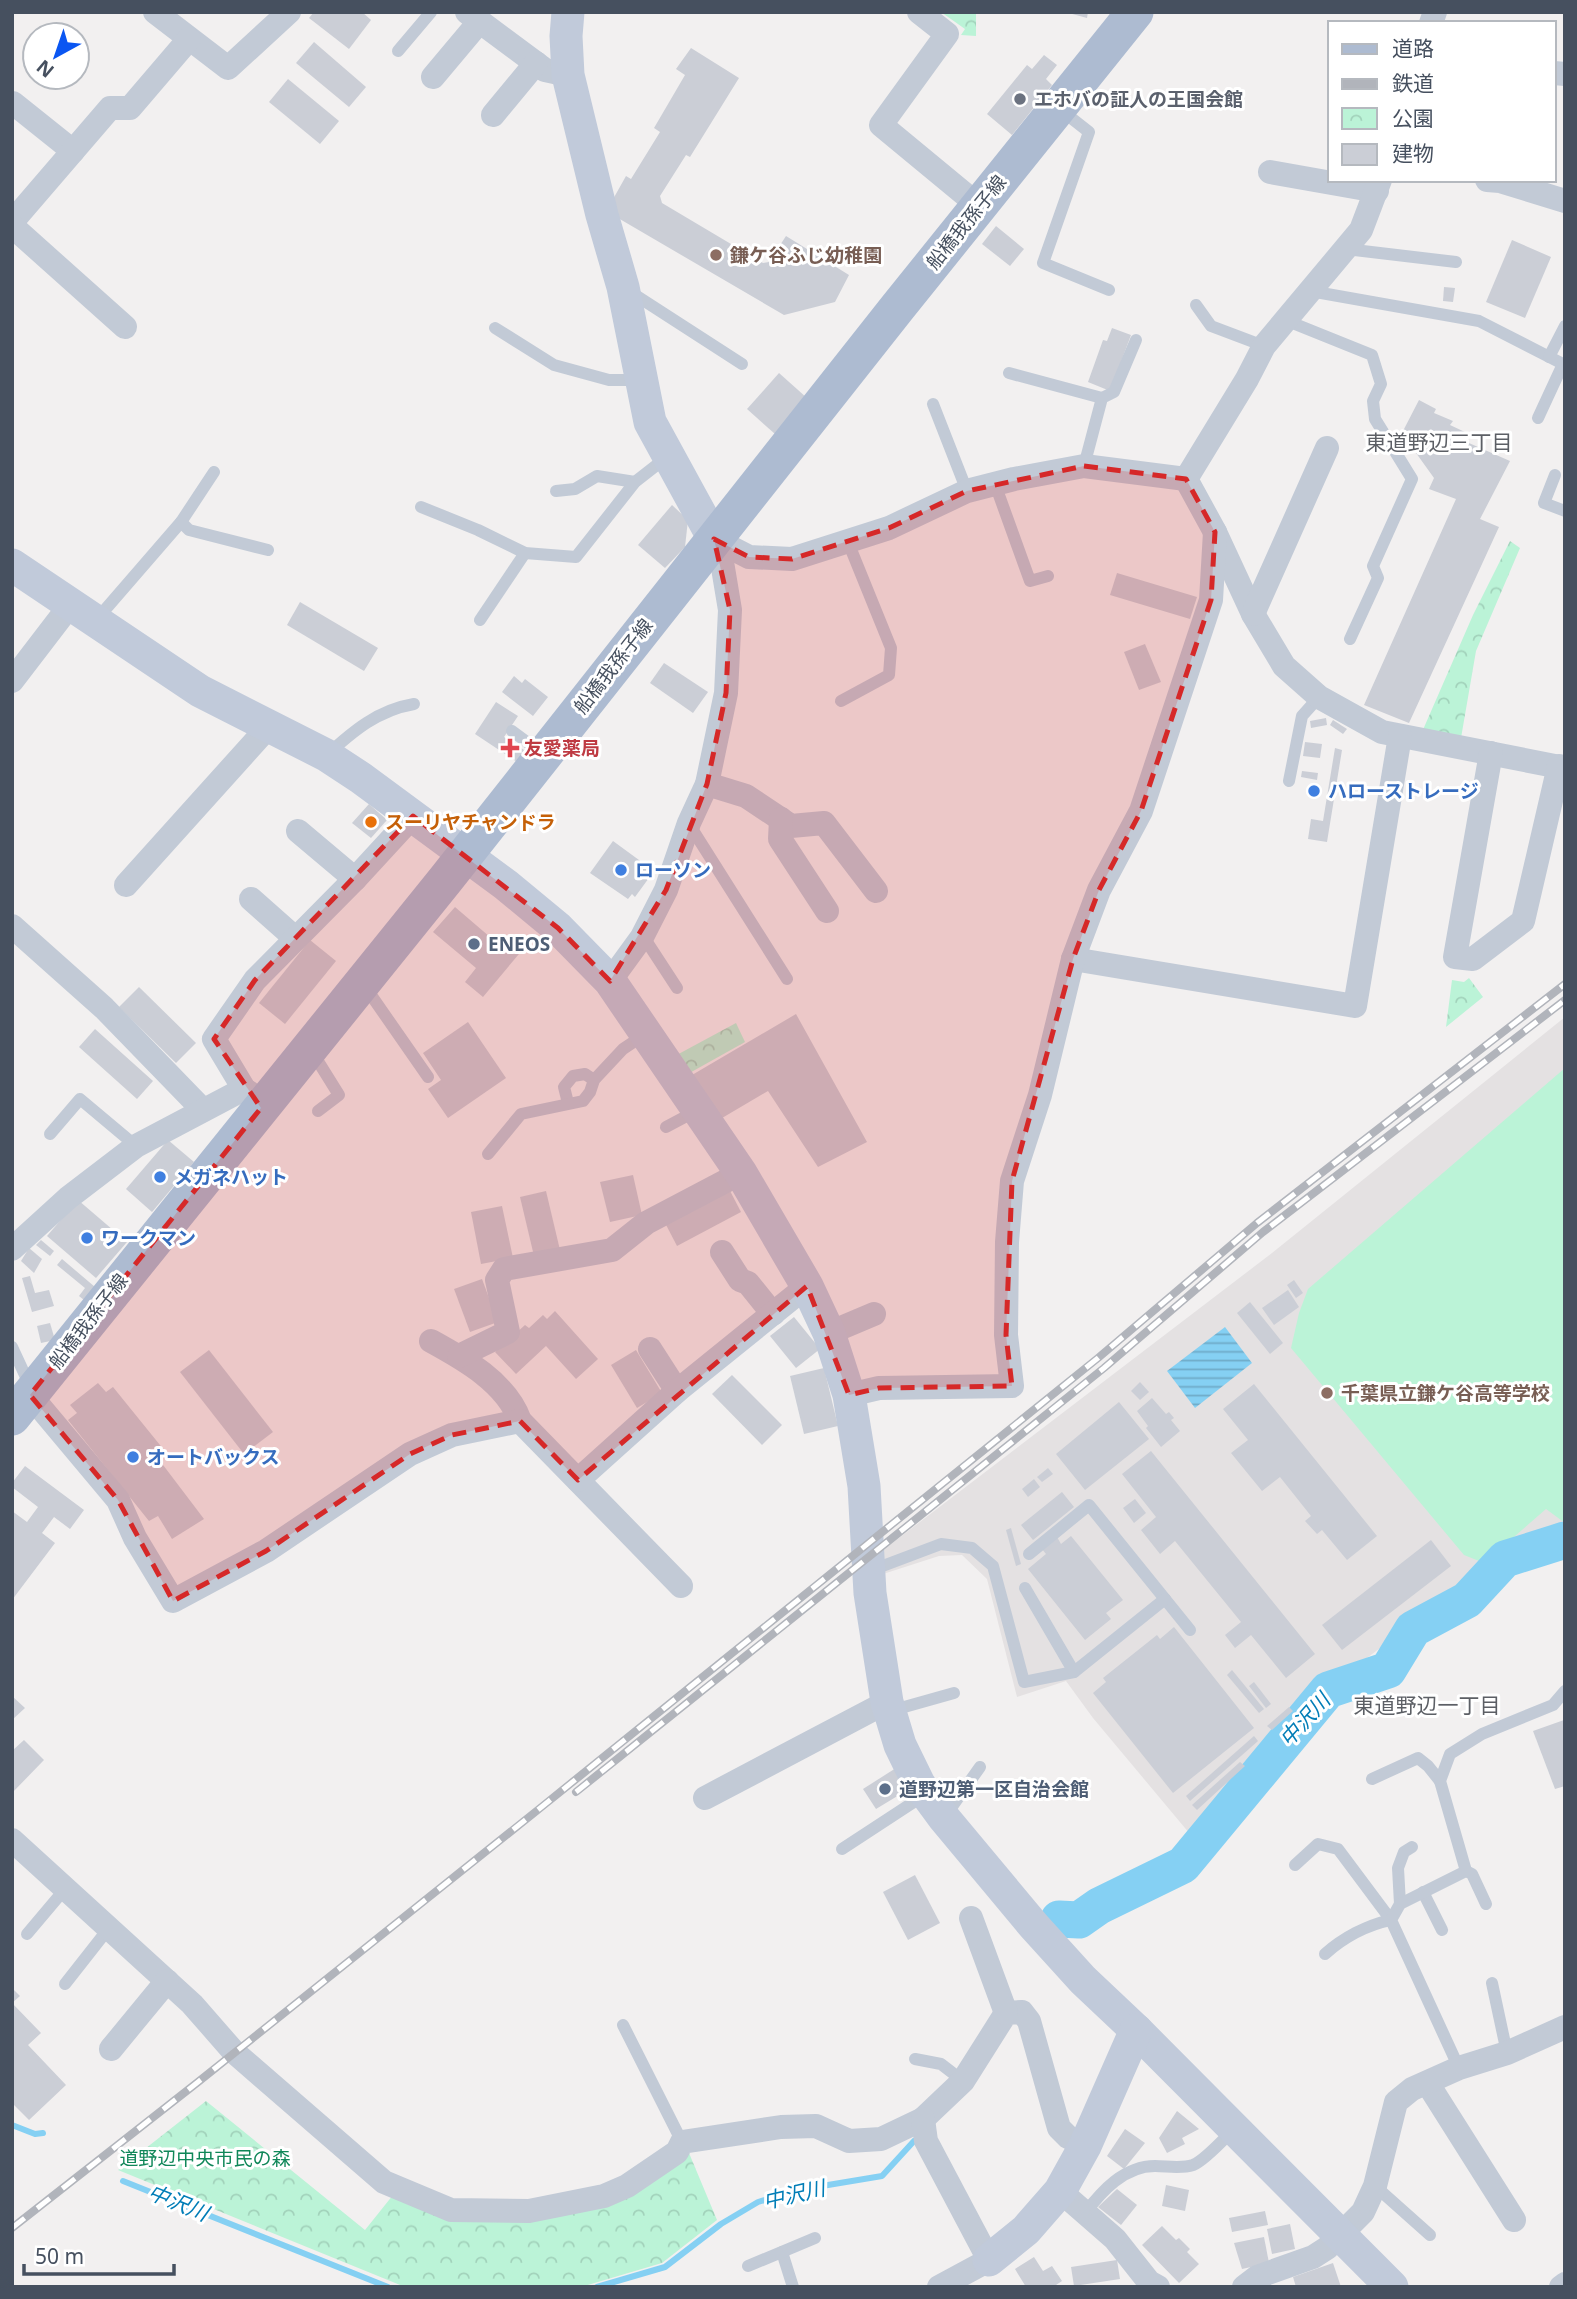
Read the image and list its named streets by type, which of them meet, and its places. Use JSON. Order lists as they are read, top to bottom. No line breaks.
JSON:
{"streets":{"main road":["船橋我孫子線"]},"districts":["東道野辺三丁目","東道野辺一丁目"],"water":["中沢川"],"parks":["道野辺中央市民の森"],"places":{"other":["エホバの証人の王国会館","鎌ケ谷ふじ幼稚園","ハローストレージ","スーリヤチャンドラ","ローソン","ENEOS","メガネハット","ワークマン","千葉県立鎌ケ谷高等学校","オートバックス","道野辺第一区自治会館"],"health":["友愛薬局"]},"legend":["道路","鉄道","公園","建物"],"scale_bar":"50 m","north":"bottom left"}
